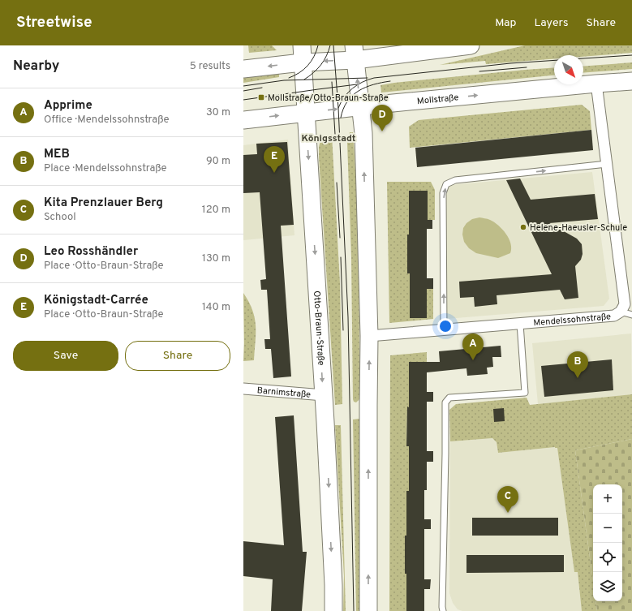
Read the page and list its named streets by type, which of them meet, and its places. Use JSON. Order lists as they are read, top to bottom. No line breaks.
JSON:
{"streets":{"main road":["Mollstraße","Otto-Braun-Straße"],"street":["Mendelssohnstraße","Barnimstraße"]},"crossings":[["Mollstraße","Mendelssohnstraße"],["Mollstraße","Otto-Braun-Straße"],["Otto-Braun-Straße","Barnimstraße"]],"districts":["Königsstadt"],"places":{"transit":["Mollstraße/Otto-Braun-Straße"],"other":["Helene-Haeusler-Schule"]},"north":"bottom right","page":{"header":"Streetwise","nav":["Map","Layers","Share"],"heading":["Nearby","5 results"],"list":[{"mark":"A","name":"Apprime","note":"Office · Mendelssohnstraße","value":"30 m"},{"mark":"B","name":"MEB","note":"Place · Mendelssohnstraße","value":"90 m"},{"mark":"C","name":"Kita Prenzlauer Berg","note":"School","value":"120 m"},{"mark":"D","name":"Leo Rosshändler","note":"Place · Otto-Braun-Straße","value":"130 m"},{"mark":"E","name":"Königstadt-Carrée","note":"Place · Otto-Braun-Straße","value":"140 m"}],"pins":["D","E","A","B","C"],"buttons":["Save","Share"],"map_buttons":["+","−"]}}
